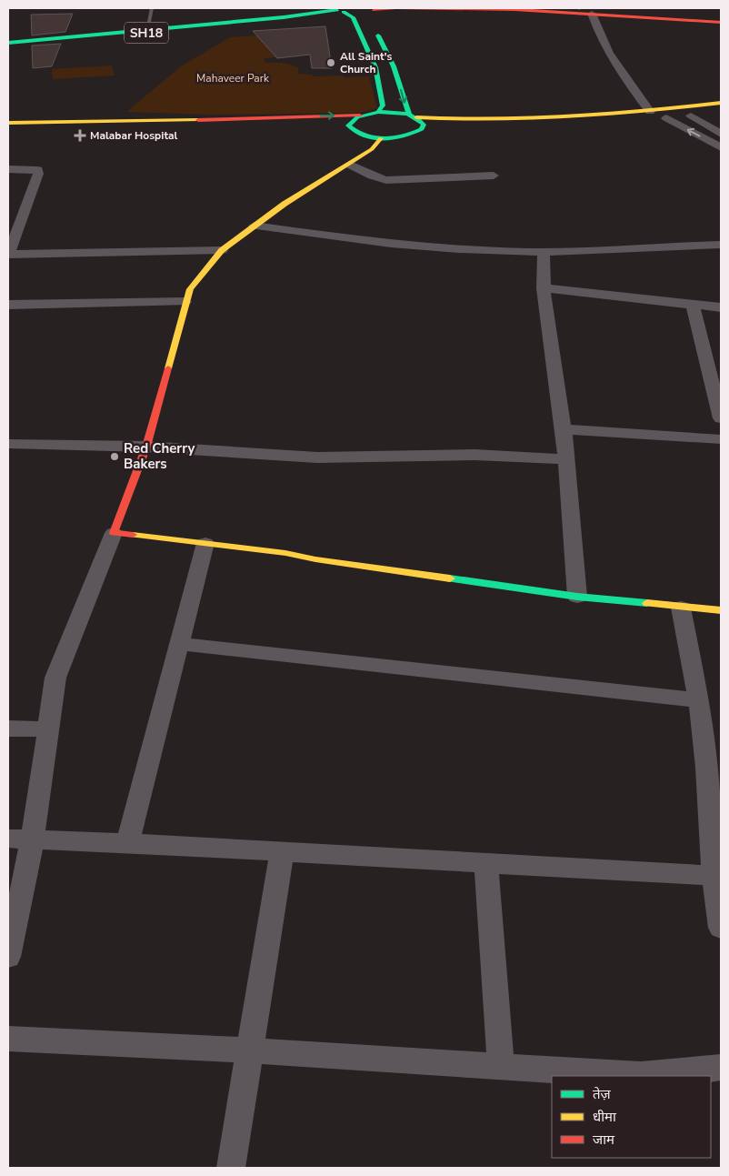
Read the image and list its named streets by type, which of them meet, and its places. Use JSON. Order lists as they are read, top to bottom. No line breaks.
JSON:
{"streets":{"street":["SH18"]},"parks":["Mahaveer Park"],"places":{"other":["All Saint's Church","Red Cherry Bakers"],"health":["Malabar Hospital"]},"legend":["तेज़","धीमा","जाम"]}
